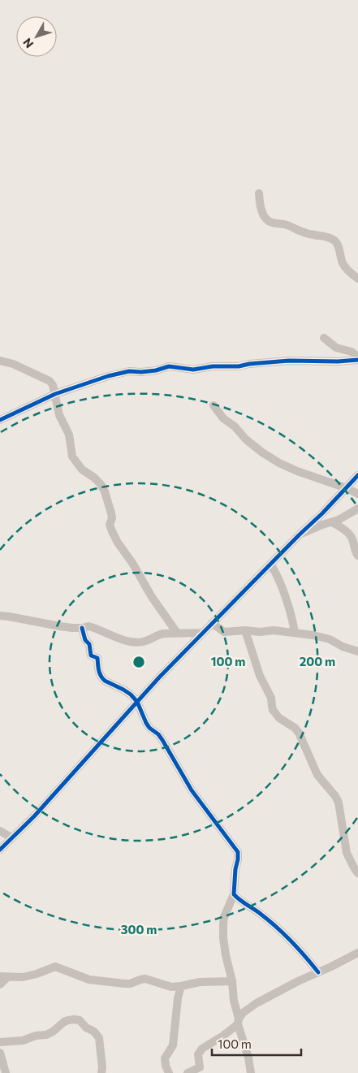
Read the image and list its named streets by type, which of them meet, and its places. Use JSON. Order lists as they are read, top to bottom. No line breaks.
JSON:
{"scale_bar":"100 m","north":"bottom left","rings":["100 m","200 m","300 m"]}
